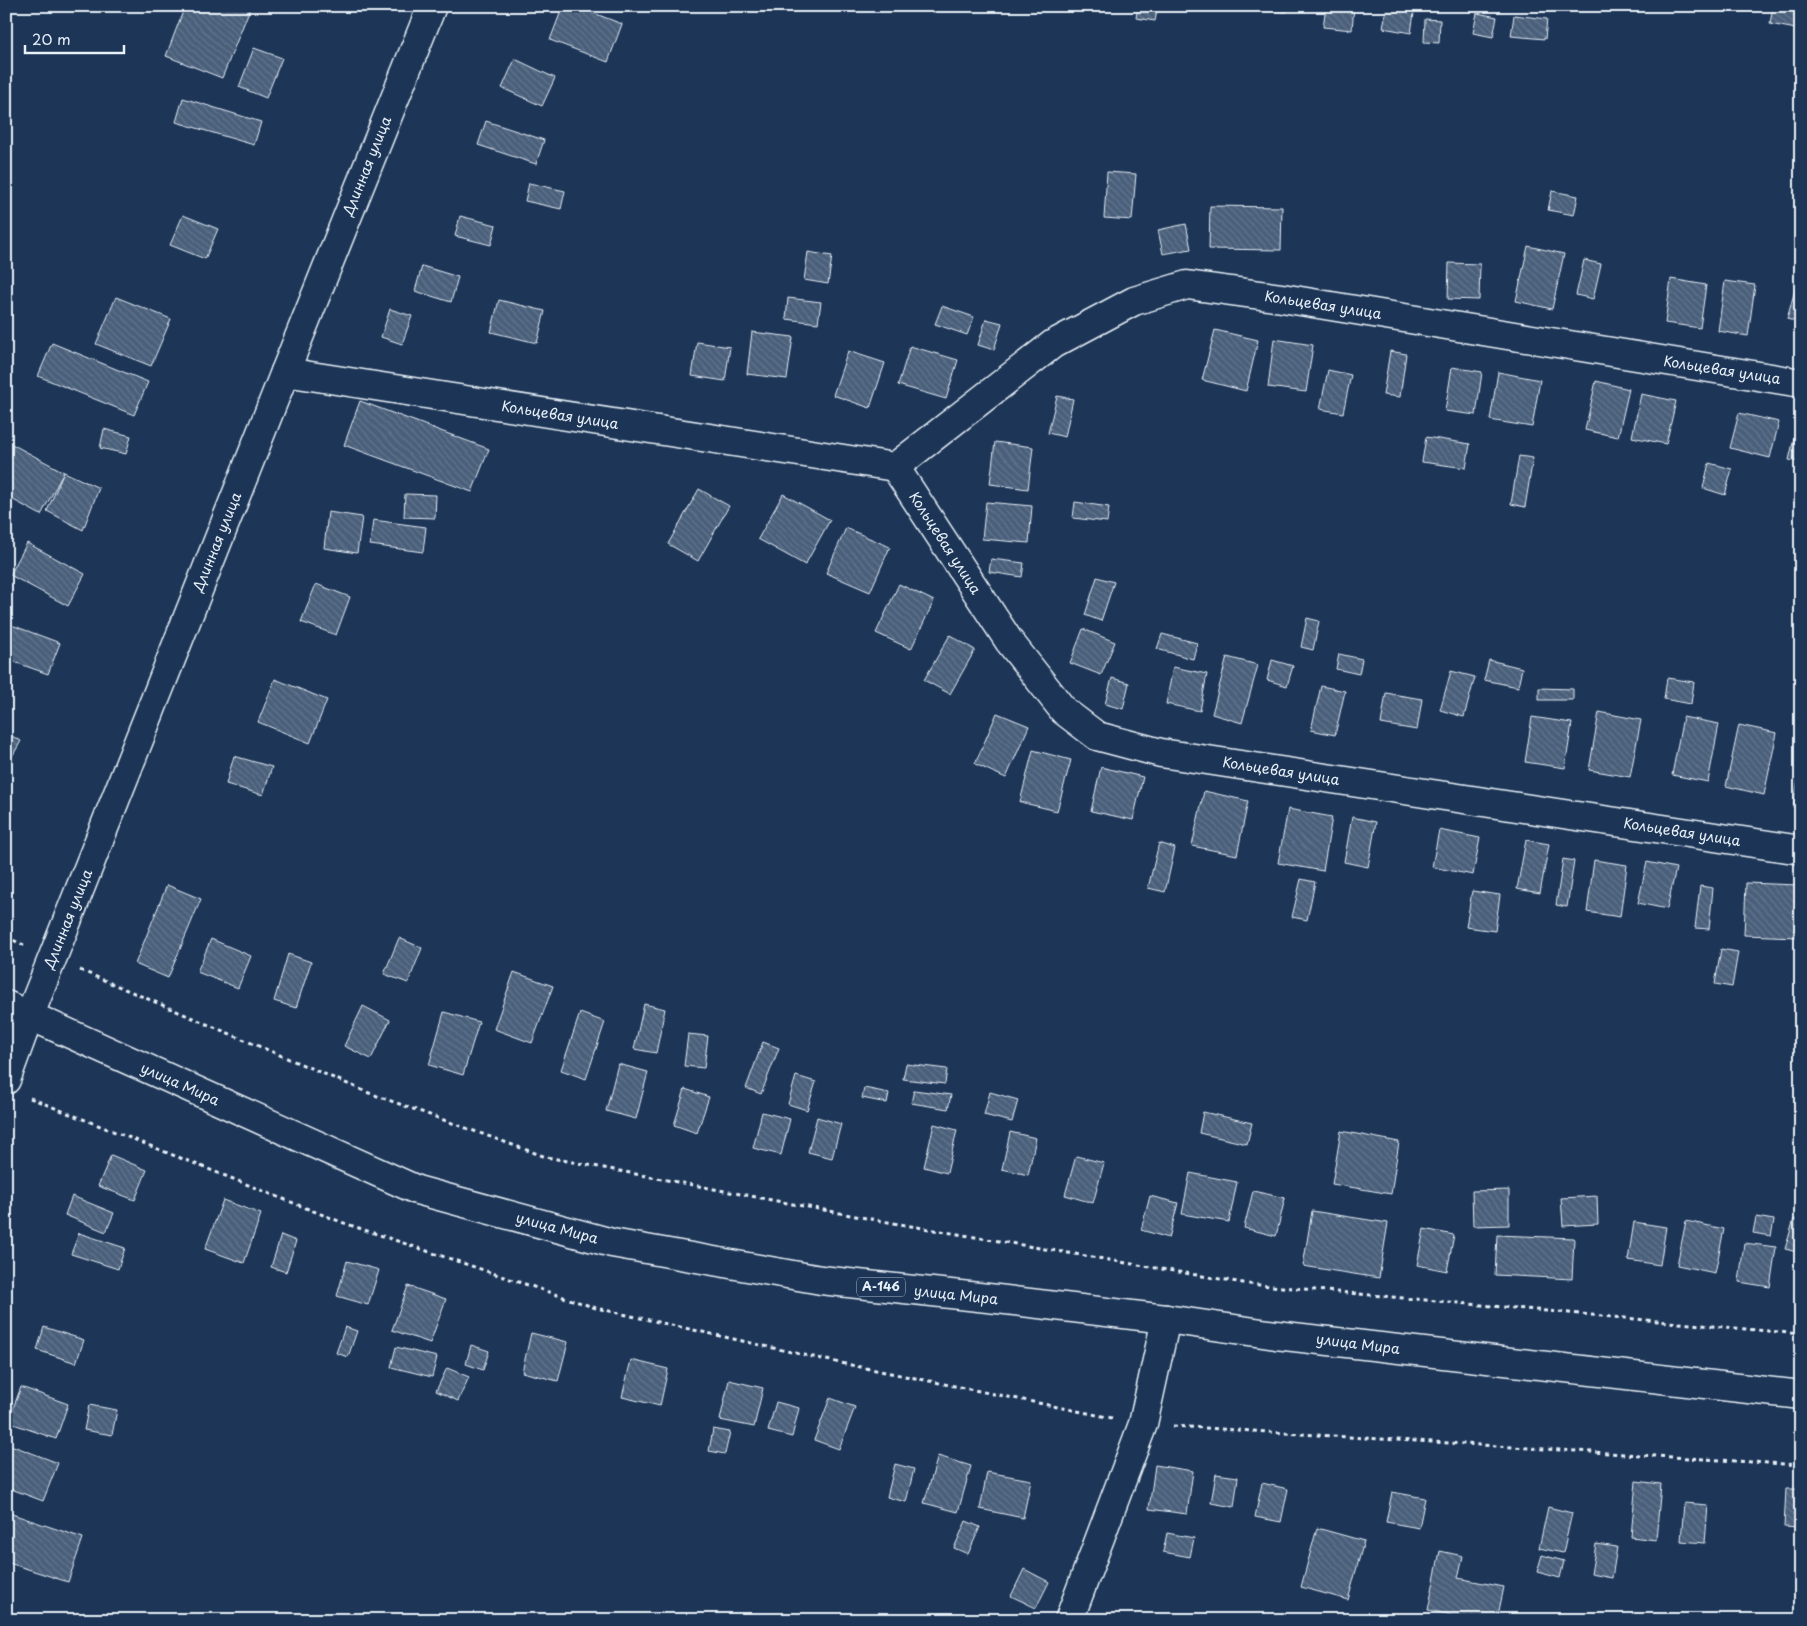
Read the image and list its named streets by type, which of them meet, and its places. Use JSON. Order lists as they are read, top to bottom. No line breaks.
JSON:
{"streets":{"main road":["Длинная улица","Кольцевая улица","улица Мира","А-146"]},"crossings":[["Длинная улица","Кольцевая улица"],["Длинная улица","улица Мира"]],"scale_bar":"20 m"}
